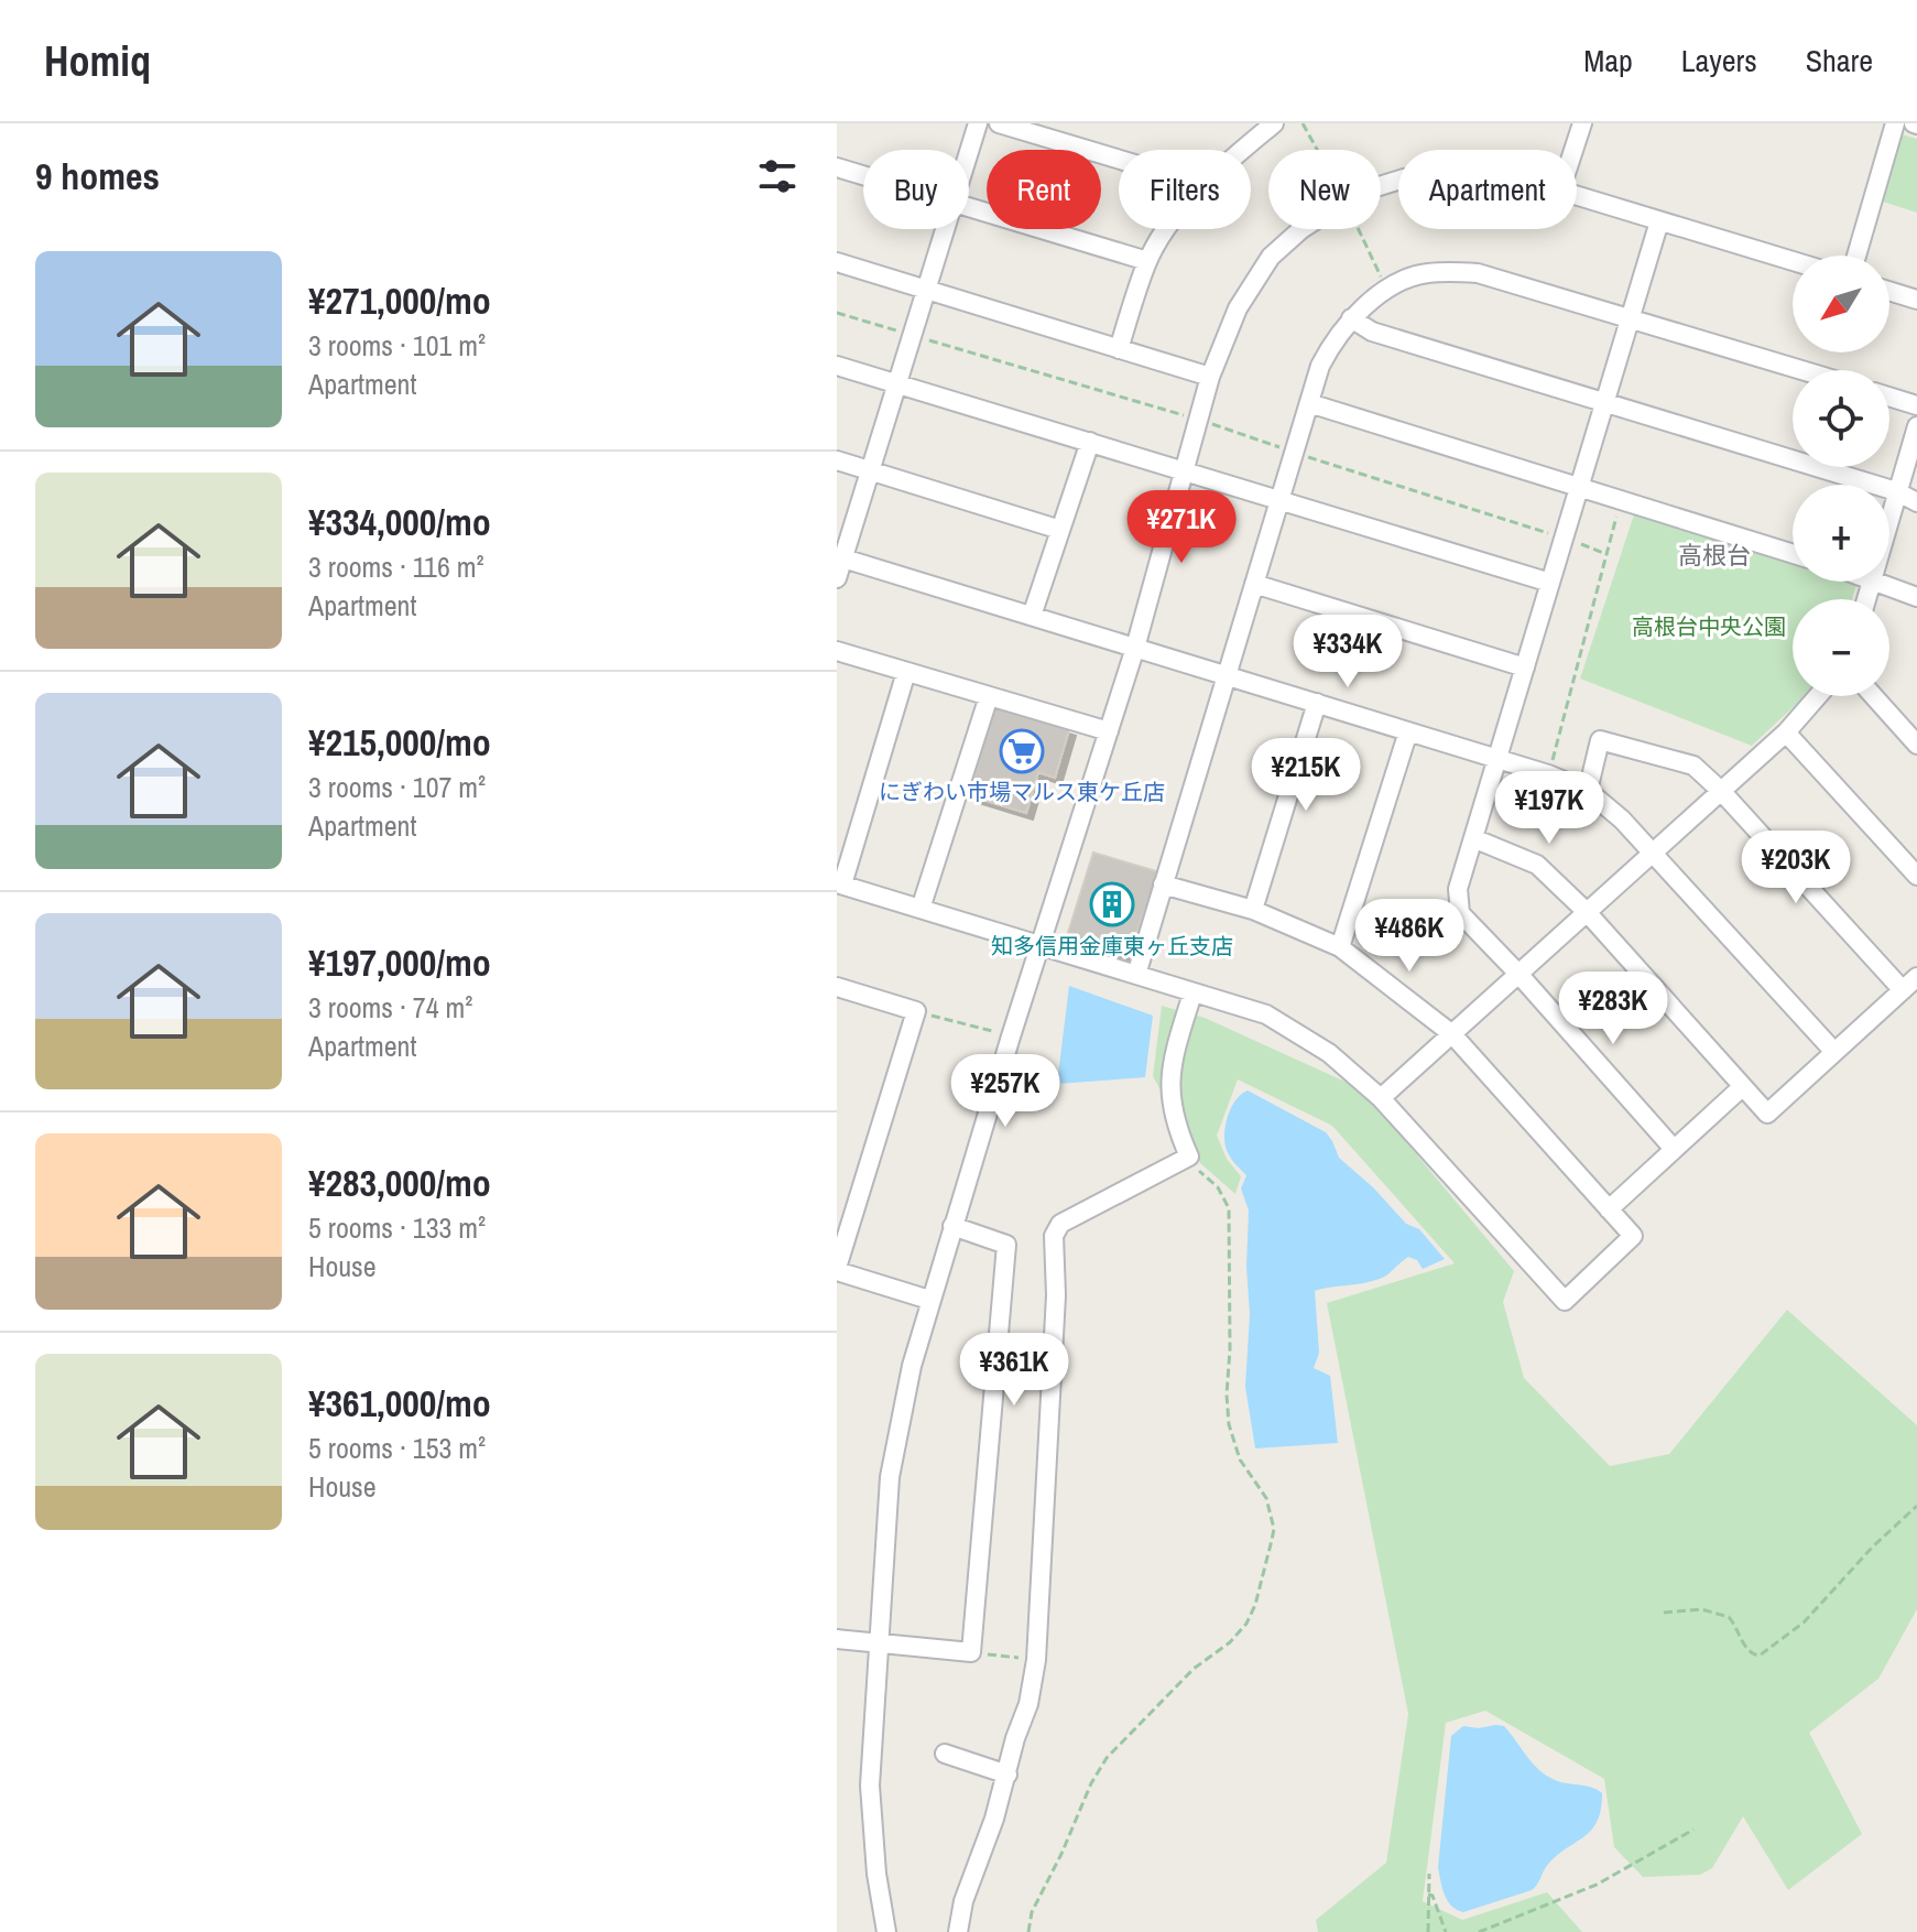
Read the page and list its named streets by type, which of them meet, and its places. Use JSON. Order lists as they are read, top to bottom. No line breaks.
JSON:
{"districts":["高根台"],"parks":["高根台中央公園"],"places":{"supermarket":["にぎわい市場マルス東ケ丘店"],"building":["知多信用金庫東ヶ丘支店"]},"north":"bottom left","page":{"header":"Homiq","nav":["Map","Layers","Share"],"heading":"9 homes","chip":["Buy","Rent","Filters","New","Apartment"],"list":[{"name":"¥271,000/mo","note":"3 rooms · 101 m² · Apartment"},{"name":"¥334,000/mo","note":"3 rooms · 116 m² · Apartment"},{"name":"¥215,000/mo","note":"3 rooms · 107 m² · Apartment"},{"name":"¥197,000/mo","note":"3 rooms · 74 m² · Apartment"},{"name":"¥283,000/mo","note":"5 rooms · 133 m² · House"},{"name":"¥361,000/mo","note":"5 rooms · 153 m² · House"}],"map_buttons":["+","−"],"price":["¥271K","¥334K","¥215K","¥197K","¥203K","¥486K","¥283K","¥257K","¥361K"]}}
